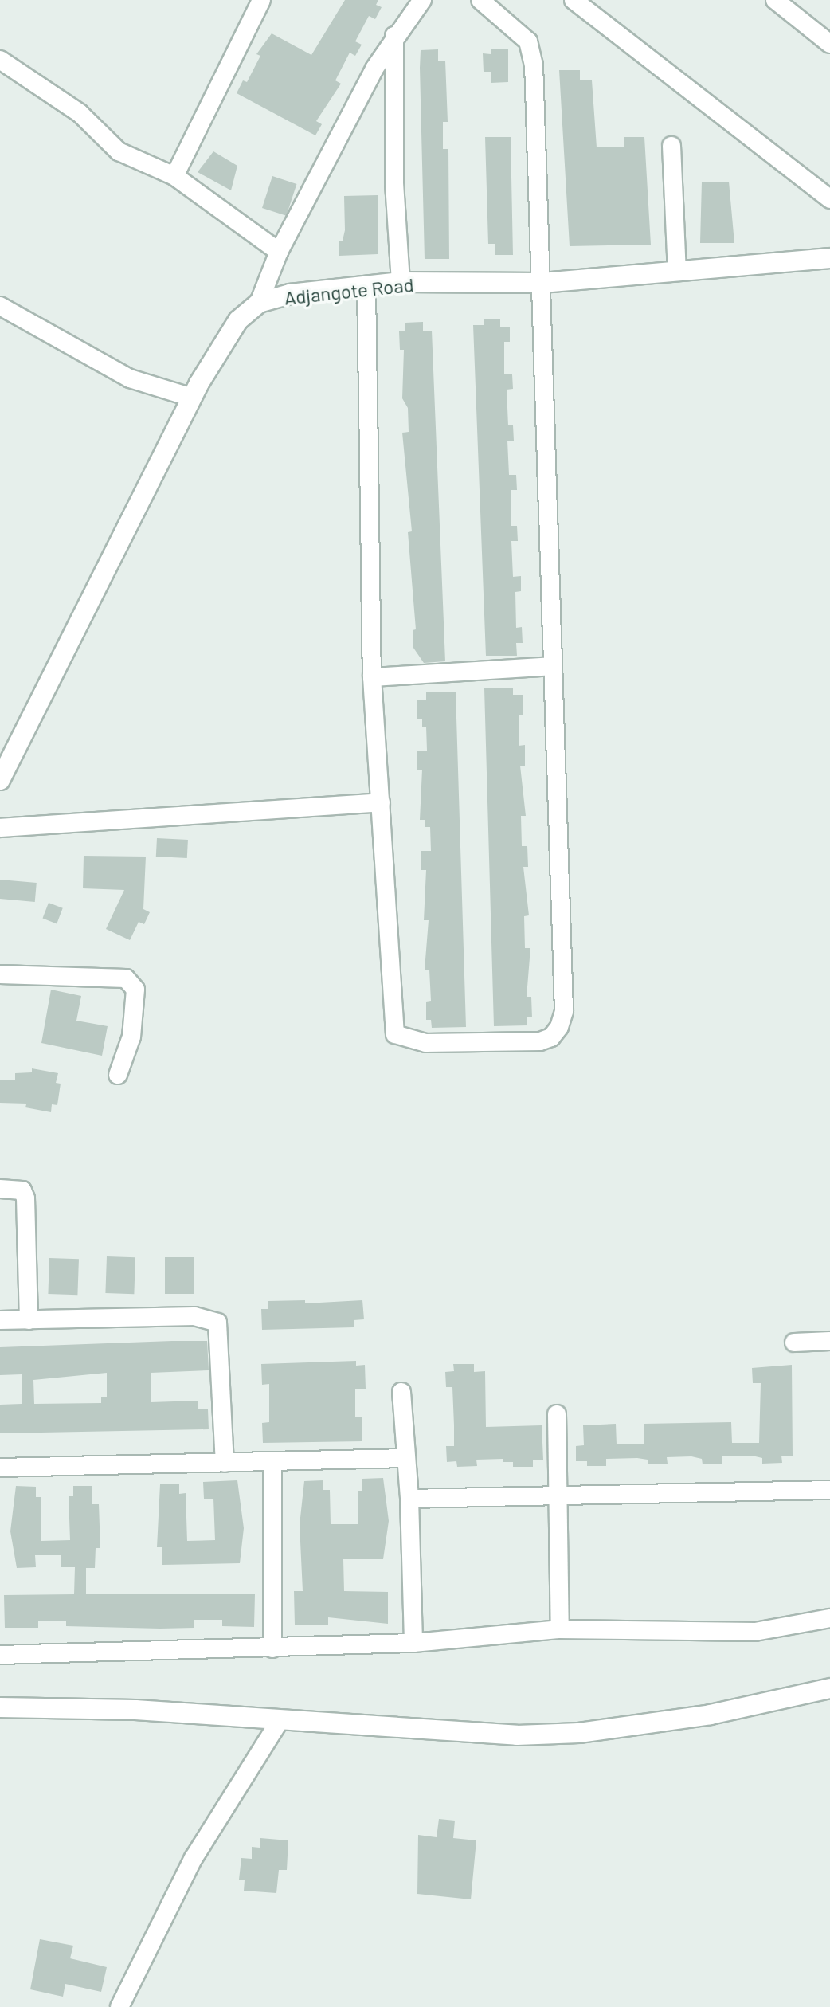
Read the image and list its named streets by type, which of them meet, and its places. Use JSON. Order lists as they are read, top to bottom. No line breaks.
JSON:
{"streets":{"street":["Adjangote Road"]}}
